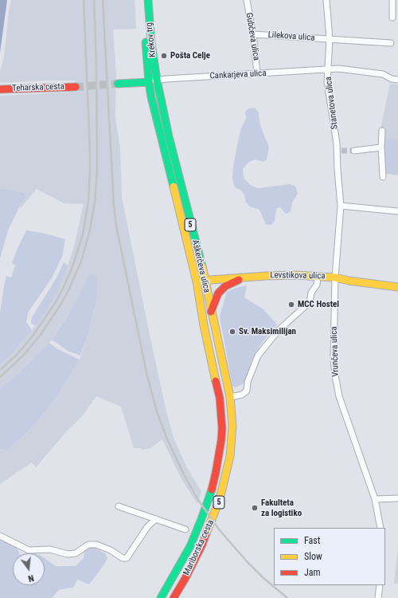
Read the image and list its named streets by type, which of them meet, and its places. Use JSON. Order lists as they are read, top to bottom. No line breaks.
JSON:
{"streets":{"main road":["Krekov trg","Teharska cesta","5","Aškerčeva ulica","Levstikova ulica","Mariborska cesta"],"street":["Gubčeva ulica","Lilekova ulica","Cankarjeva ulica","Stanetova ulica","Vrunčeva ulica"]},"crossings":[["Gubčeva ulica","Lilekova ulica"],["Gubčeva ulica","Cankarjeva ulica"],["Lilekova ulica","Stanetova ulica"],["Krekov trg","Cankarjeva ulica"],["Krekov trg","Aškerčeva ulica"],["Cankarjeva ulica","Stanetova ulica"],["Cankarjeva ulica","Aškerčeva ulica"],["Stanetova ulica","Vrunčeva ulica"],["Aškerčeva ulica","Levstikova ulica"],["Aškerčeva ulica","Mariborska cesta"],["Levstikova ulica","Vrunčeva ulica"]],"places":["Pošta Celje","MCC Hostel","Sv. Maksimilijan","Fakulteta za logistiko"],"legend":["Fast","Slow","Jam"],"north":"bottom"}
